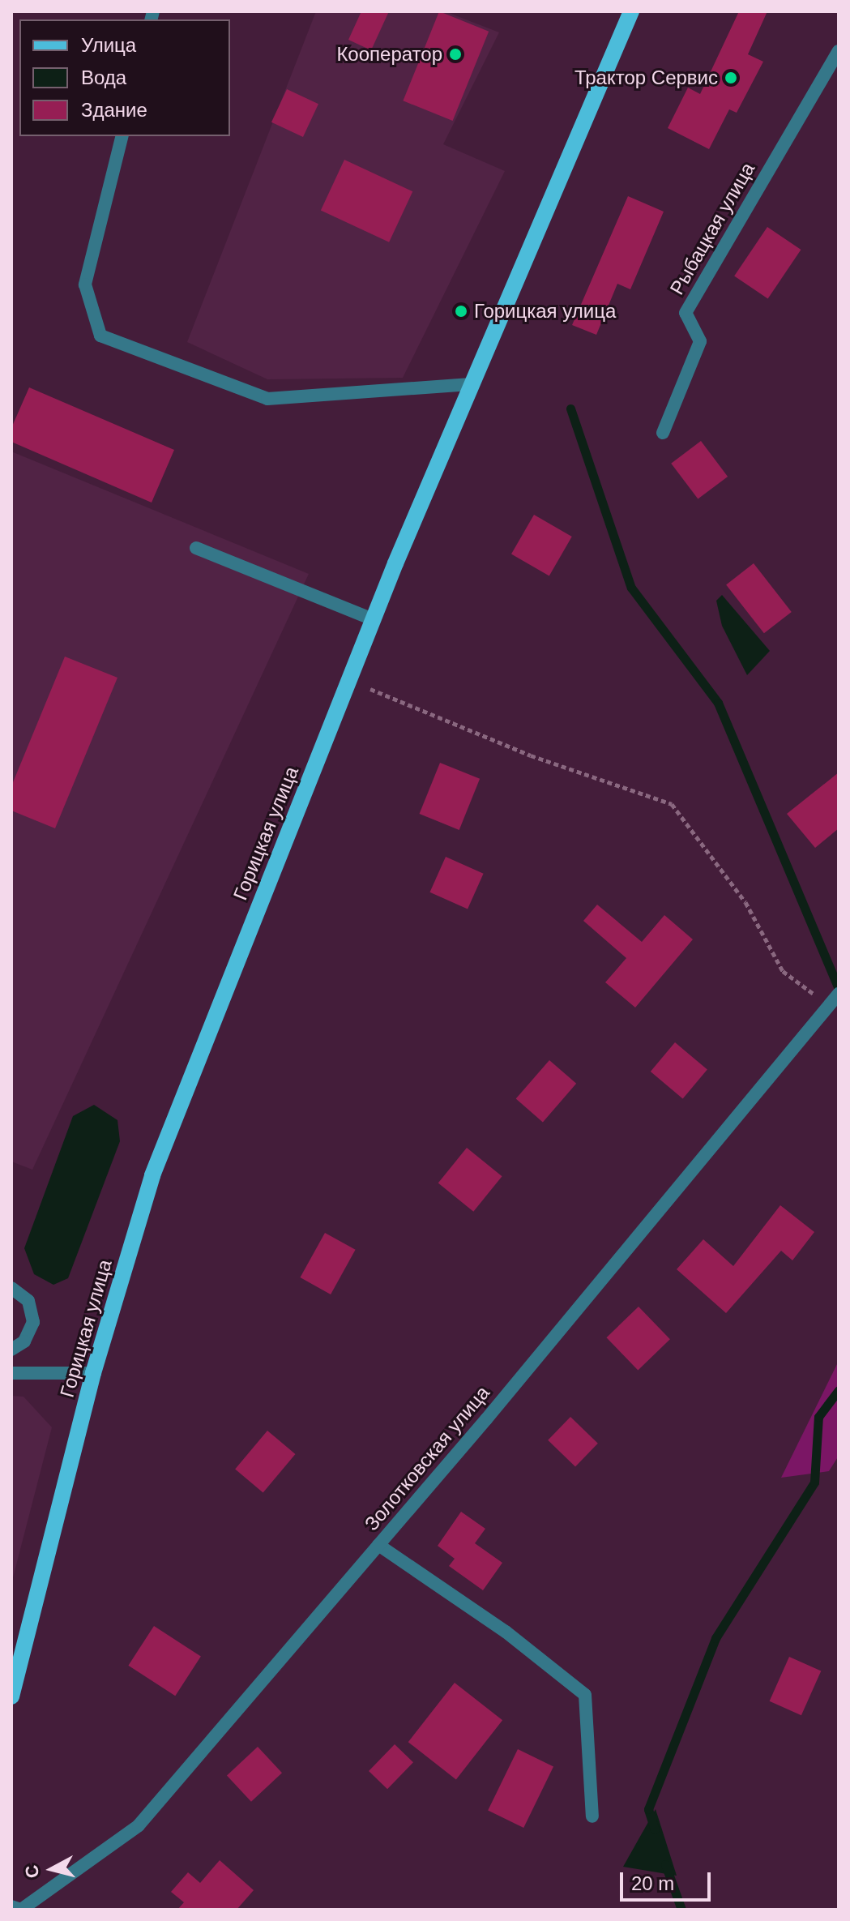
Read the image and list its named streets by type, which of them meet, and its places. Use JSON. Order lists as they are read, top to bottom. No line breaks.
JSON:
{"streets":{"main road":["Горицкая улица"],"street":["Рыбацкая улица","Золотковская улица"]},"places":["Кооператор","Трактор Сервис","Горицкая улица"],"legend":["Улица","Вода","Здание"],"scale_bar":"20 m","north":"left"}
